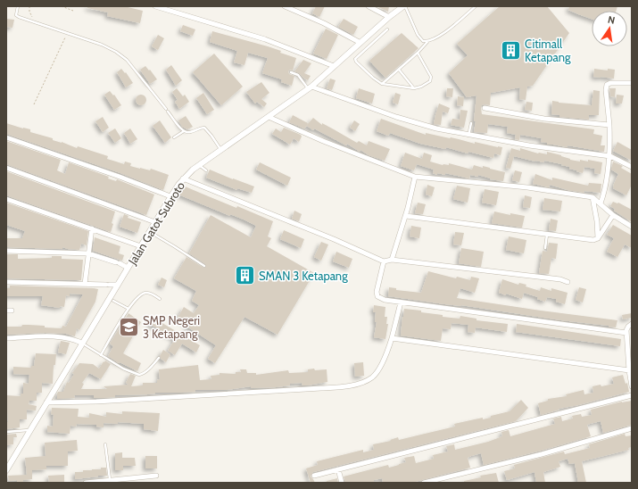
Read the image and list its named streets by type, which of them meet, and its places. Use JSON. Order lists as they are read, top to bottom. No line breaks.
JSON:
{"streets":{"street":["Jalan Gatot Subroto"]},"places":{"building":["Citimall Ketapang","SMAN 3 Ketapang"],"school or university":["SMP Negeri 3 Ketapang"]},"north":"top"}
